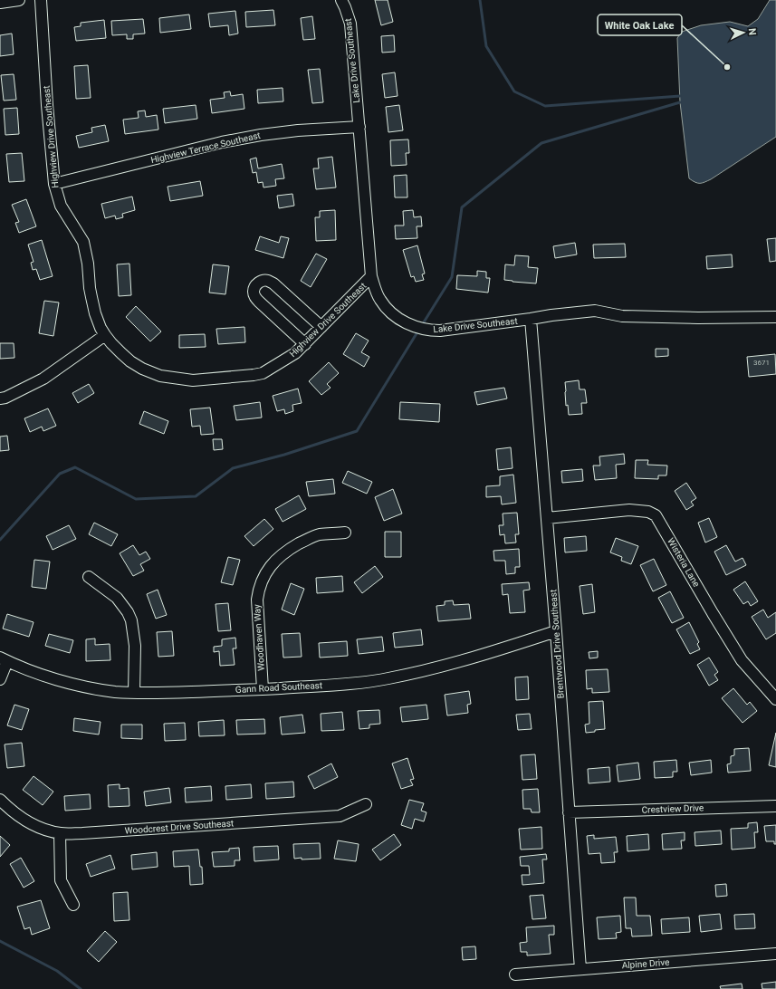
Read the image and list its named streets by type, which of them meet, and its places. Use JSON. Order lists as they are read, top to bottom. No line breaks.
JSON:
{"streets":{"street":["Lake Drive Southeast","Highview Drive Southeast","Highview Terrace Southeast","Wisteria Lane","Woodhaven Way","Brentwood Drive Southeast","Gann Road Southeast","Crestview Drive","Woodcrest Drive Southeast","Alpine Drive"]},"crossings":[["Lake Drive Southeast","Highview Drive Southeast"],["Lake Drive Southeast","Highview Terrace Southeast"],["Lake Drive Southeast","Brentwood Drive Southeast"],["Highview Drive Southeast","Highview Terrace Southeast"],["Wisteria Lane","Brentwood Drive Southeast"],["Woodhaven Way","Gann Road Southeast"],["Brentwood Drive Southeast","Gann Road Southeast"],["Brentwood Drive Southeast","Crestview Drive"],["Brentwood Drive Southeast","Alpine Drive"]],"places":["White Oak Lake"],"house_numbers":["3671"],"north":"right"}
